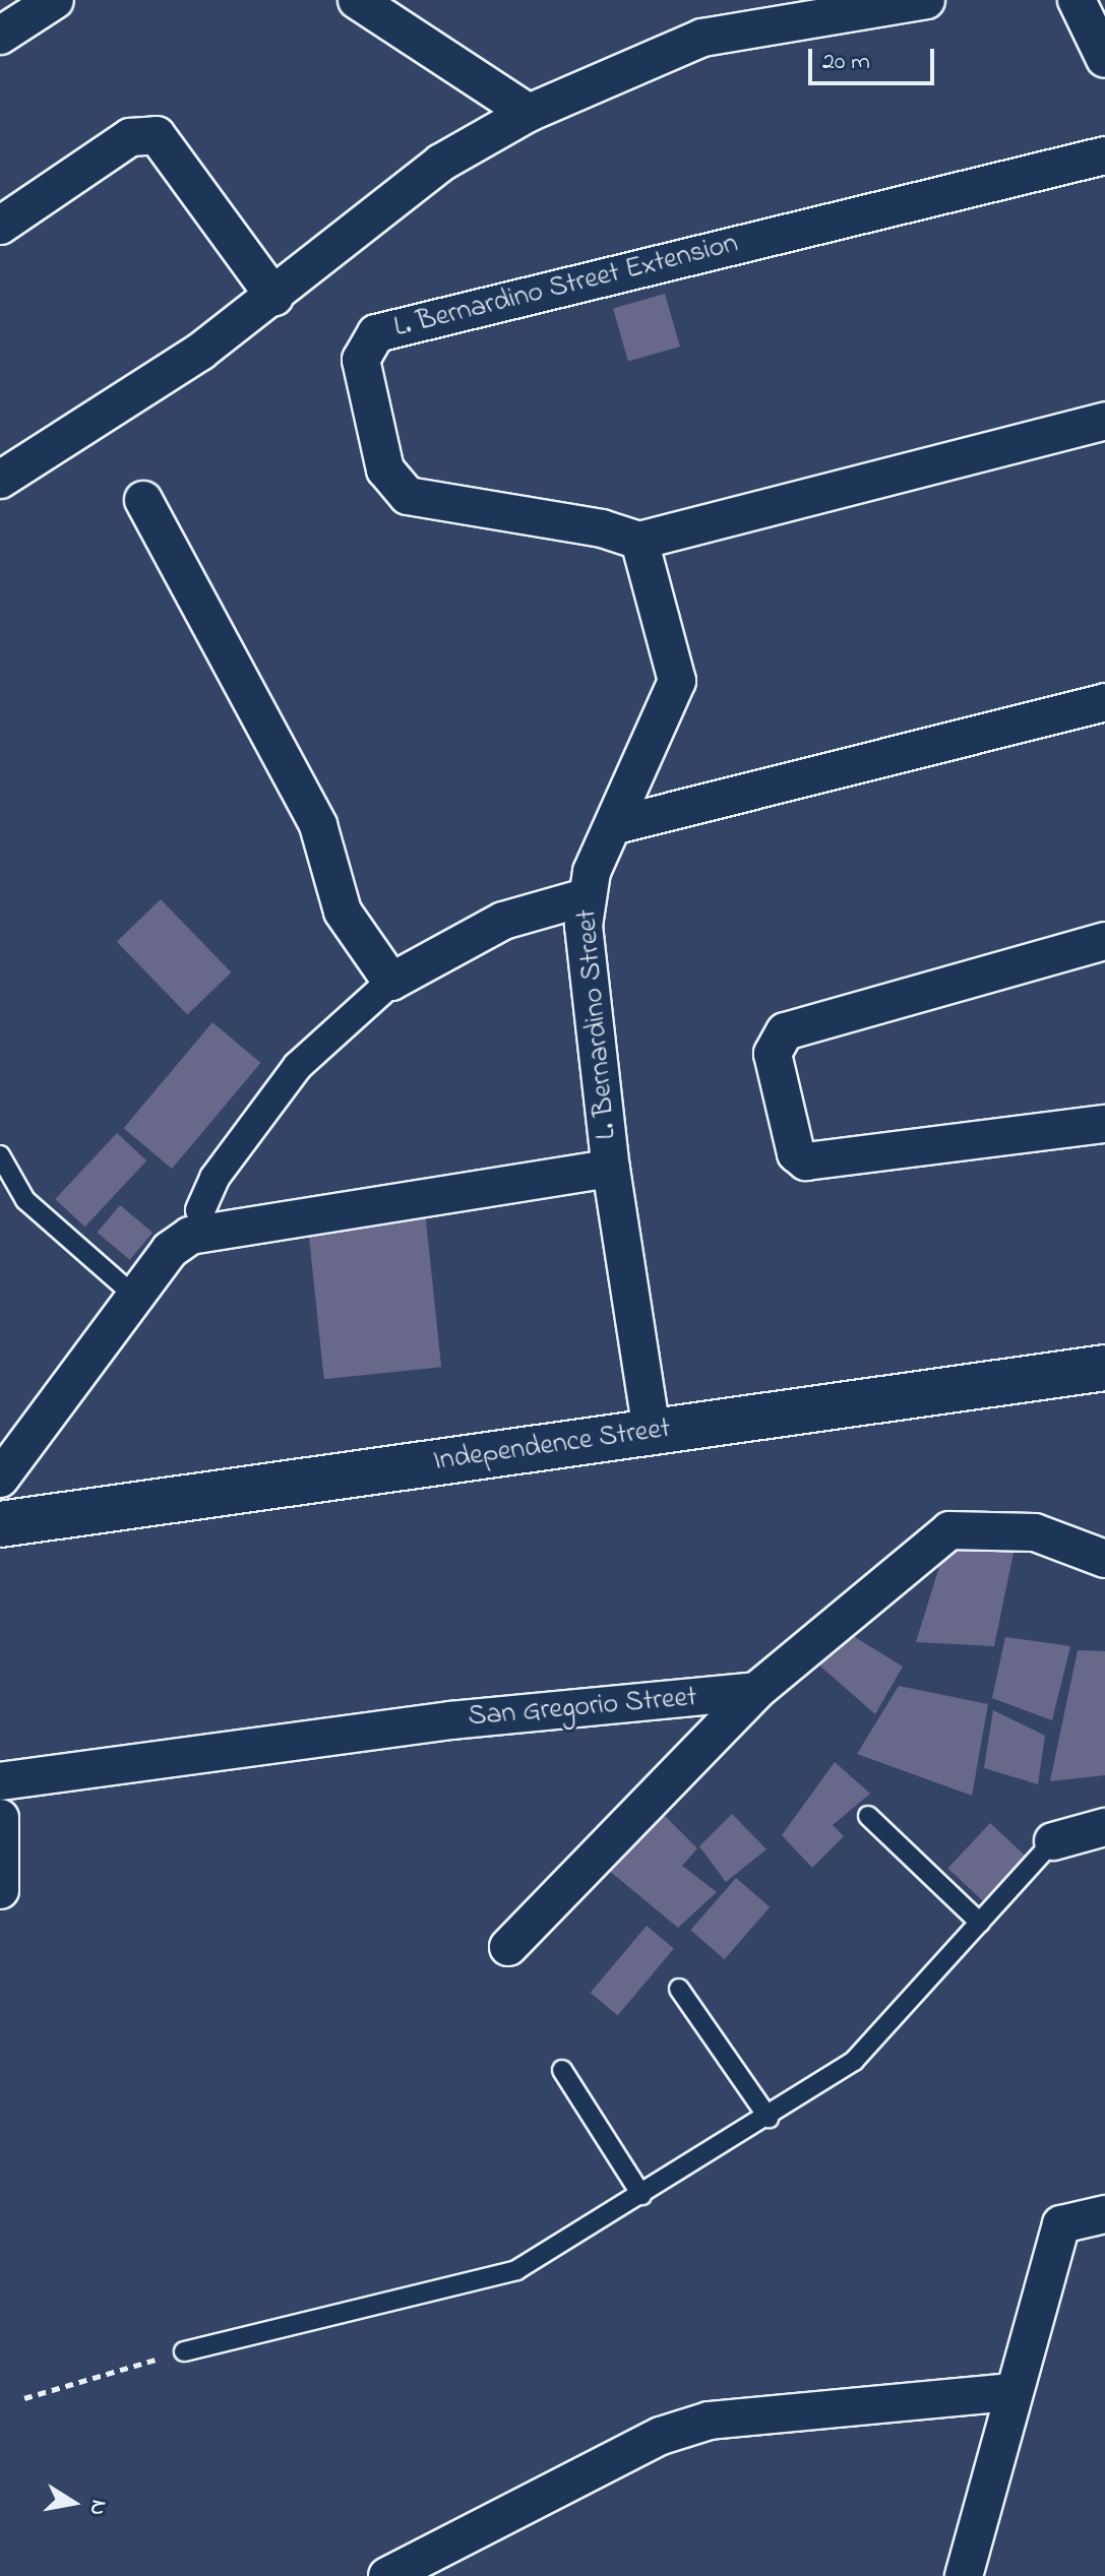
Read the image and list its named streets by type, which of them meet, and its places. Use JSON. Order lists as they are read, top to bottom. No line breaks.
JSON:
{"streets":{"street":["L. Bernardino Street Extension","L. Bernardino Street","Independence Street","San Gregorio Street"]},"crossings":[["L. Bernardino Street Extension","L. Bernardino Street"],["L. Bernardino Street","Independence Street"]],"scale_bar":"20 m","north":"right"}
